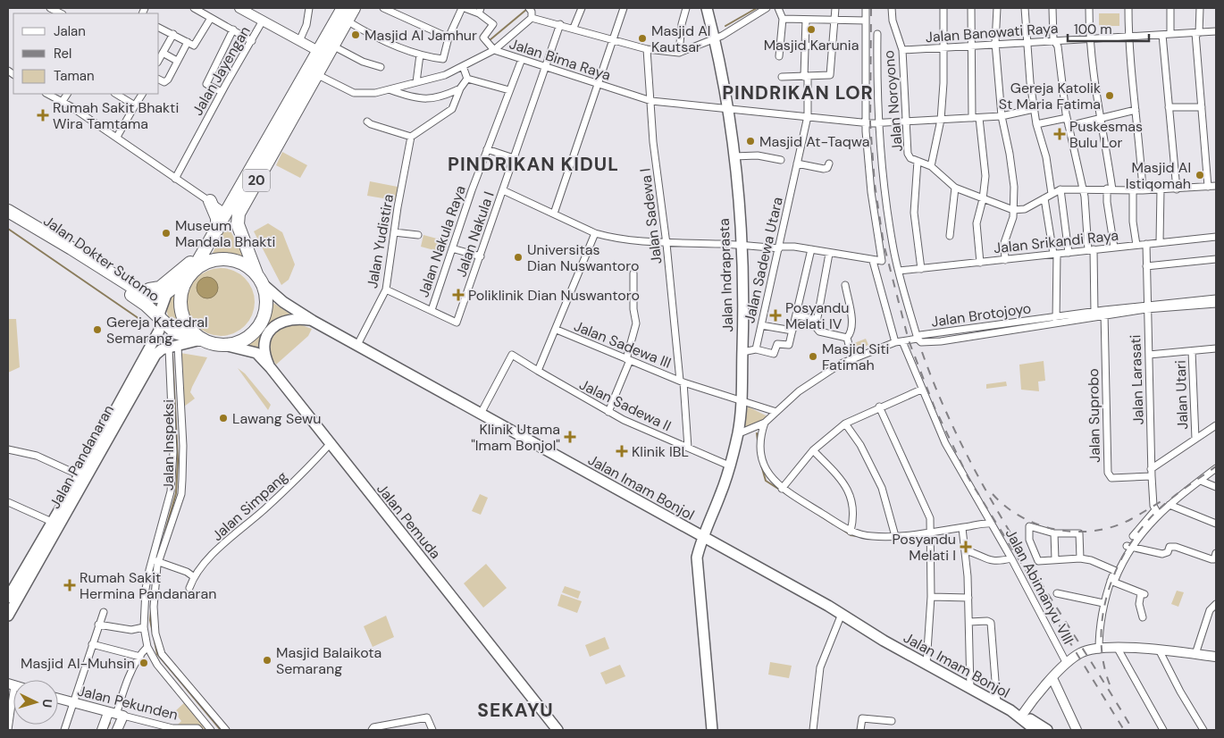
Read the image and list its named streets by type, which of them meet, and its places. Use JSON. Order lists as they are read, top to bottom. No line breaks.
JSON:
{"streets":{"highway":["20","Jalan Dokter Sutomo"],"main road":["Jalan Indraprasta","Jalan Pandanaran","Jalan Imam Bonjol","Jalan Pemuda"],"street":["Jalan Banowati Raya","Jalan Bima Raya","Jalan Jayengan","Jalan Noroyono","Jalan Sadewa I","Jalan Nakula I","Jalan Yudistira","Jalan Nakula Raya","Jalan Srikandi Raya","Jalan Sadewa Utara","Jalan Brotojoyo","Jalan Sadewa III","Jalan Larasati","Jalan Utari","Jalan Sadewa II","Jalan Suprobo","Jalan Inspeksi","Jalan Simpang","Jalan Abimanyu VIII","Jalan Pekunden"]},"crossings":[["Jalan Banowati Raya","Jalan Noroyono"],["Jalan Bima Raya","Jalan Noroyono"],["Jalan Bima Raya","20"],["Jalan Bima Raya","Jalan Sadewa I"],["Jalan Bima Raya","Jalan Nakula I"],["Jalan Bima Raya","Jalan Nakula Raya"],["Jalan Bima Raya","Jalan Sadewa Utara"],["Jalan Bima Raya","Jalan Indraprasta"],["20","Jalan Dokter Sutomo"],["20","Jalan Pandanaran"],["20","Jalan Imam Bonjol"],["20","Jalan Pemuda"],["Jalan Sadewa I","Jalan Sadewa III"],["Jalan Sadewa I","Jalan Sadewa II"],["Jalan Nakula I","Jalan Nakula Raya"],["Jalan Yudistira","Jalan Nakula Raya"],["Jalan Yudistira","Jalan Imam Bonjol"],["Jalan Srikandi Raya","Jalan Larasati"],["Jalan Dokter Sutomo","Jalan Pandanaran"],["Jalan Dokter Sutomo","Jalan Imam Bonjol"],["Jalan Dokter Sutomo","Jalan Pemuda"],["Jalan Indraprasta","Jalan Sadewa III"],["Jalan Indraprasta","Jalan Sadewa II"],["Jalan Indraprasta","Jalan Imam Bonjol"],["Jalan Brotojoyo","Jalan Larasati"],["Jalan Brotojoyo","Jalan Suprobo"],["Jalan Larasati","Jalan Utari"],["Jalan Larasati","Jalan Suprobo"],["Jalan Sadewa II","Jalan Imam Bonjol"],["Jalan Inspeksi","Jalan Pandanaran"],["Jalan Pandanaran","Jalan Imam Bonjol"],["Jalan Pandanaran","Jalan Pemuda"],["Jalan Imam Bonjol","Jalan Pemuda"],["Jalan Simpang","Jalan Pemuda"]],"districts":["PINDRIKAN LOR","PINDRIKAN KIDUL","SEKAYU"],"places":{"other":["Masjid Karunia","Masjid Al Jamhur","Masjid Al Kautsar","Gereja Katolik St Maria Fatima","Masjid At-Taqwa","Masjid Al Istiqomah","Museum Mandala Bhakti","Universitas Dian Nuswantoro","Gereja Katedral Semarang","Masjid Siti Fatimah","Lawang Sewu","Masjid Balaikota Semarang","Masjid Al-Muhsin"],"health":["Rumah Sakit Bhakti Wira Tamtama","Puskesmas Bulu Lor","Poliklinik Dian Nuswantoro","Posyandu Melati IV","Klinik Utama \"Imam Bonjol\"","Klinik IBL","Posyandu Melati I","Rumah Sakit Hermina Pandanaran"]},"legend":["Jalan","Rel","Taman"],"scale_bar":"100 m","north":"right"}
